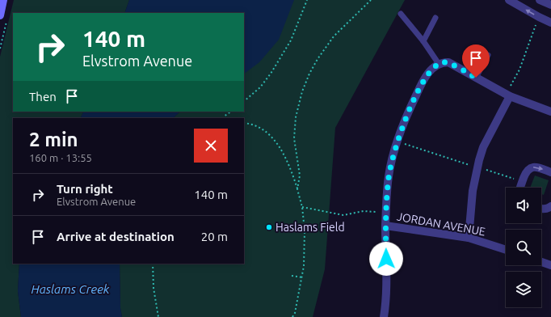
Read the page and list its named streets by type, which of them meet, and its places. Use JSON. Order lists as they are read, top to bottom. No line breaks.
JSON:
{"streets":{"street":["JORDAN AVENUE"]},"water":["Haslams Creek"],"places":["Haslams Field"],"page":{"turn":["140 m","Elvstrom Avenue"],"then":"Then","heading":["2 min","160 m · 13:55"],"list":[{"name":"Turn right","note":"Elvstrom Avenue","value":"140 m"},{"name":"Arrive at destination","value":"20 m"}]}}
